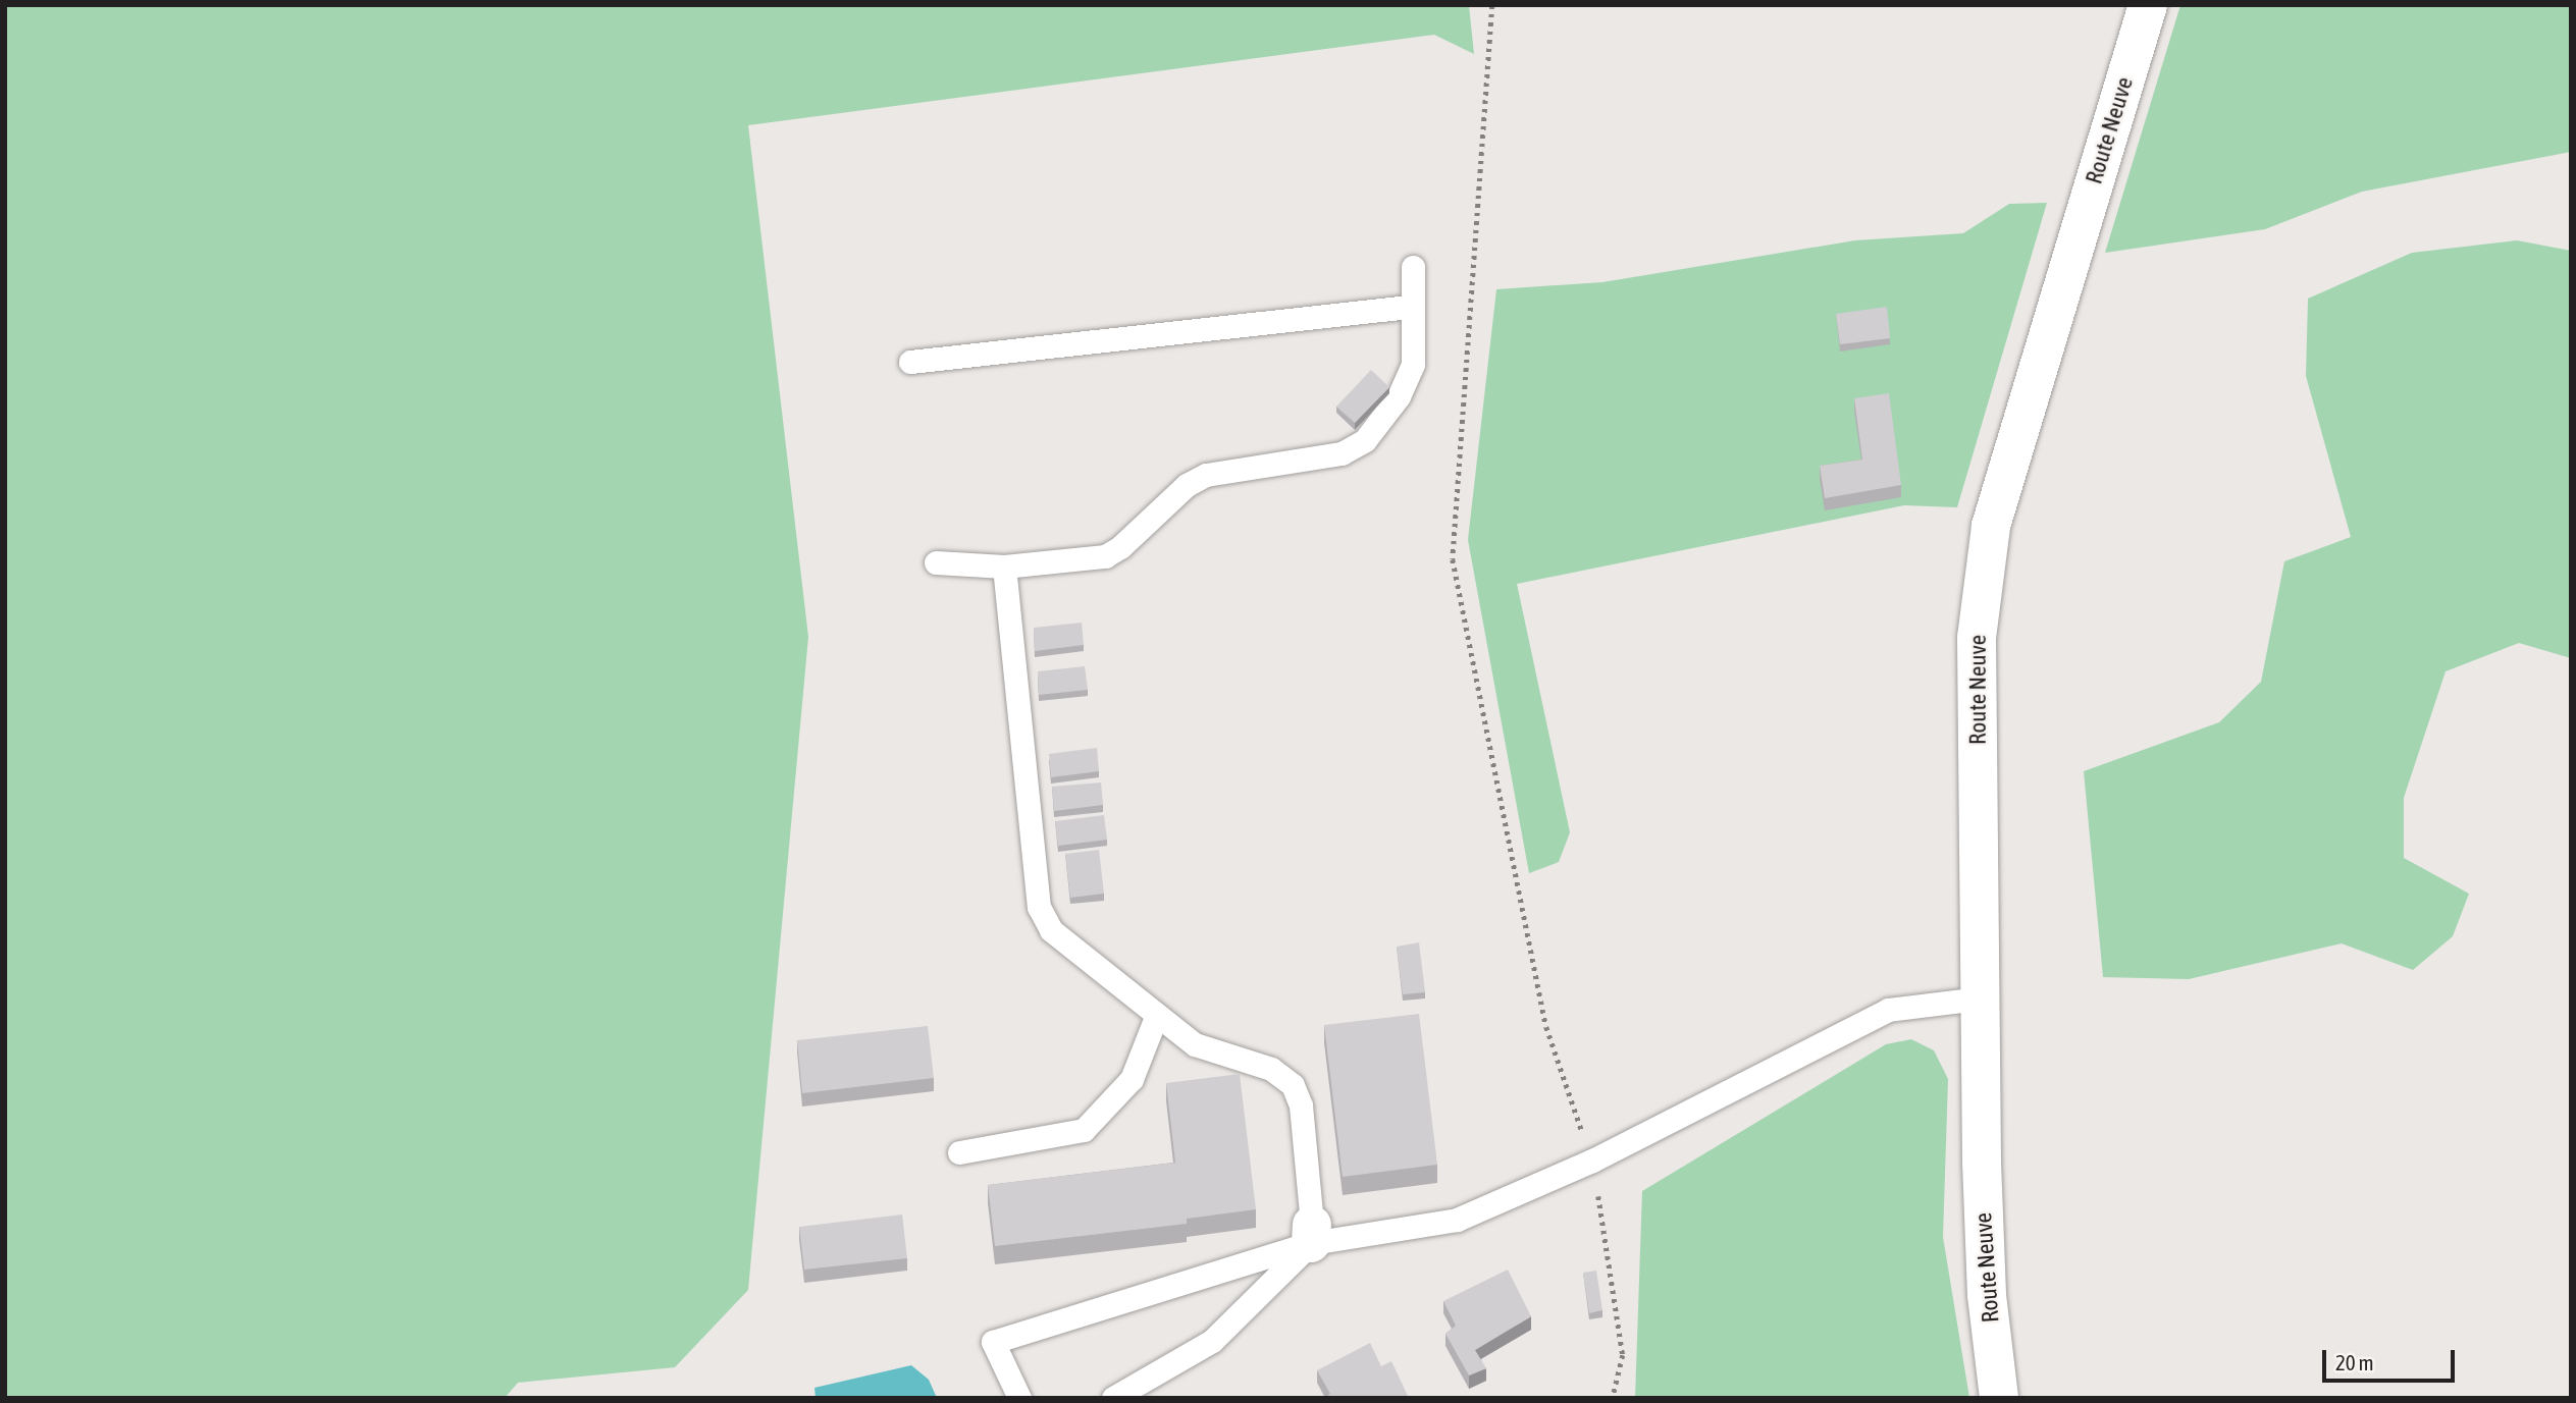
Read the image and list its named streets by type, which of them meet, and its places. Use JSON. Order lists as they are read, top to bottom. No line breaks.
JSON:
{"streets":{"street":["Route Neuve"]},"scale_bar":"20 m"}
